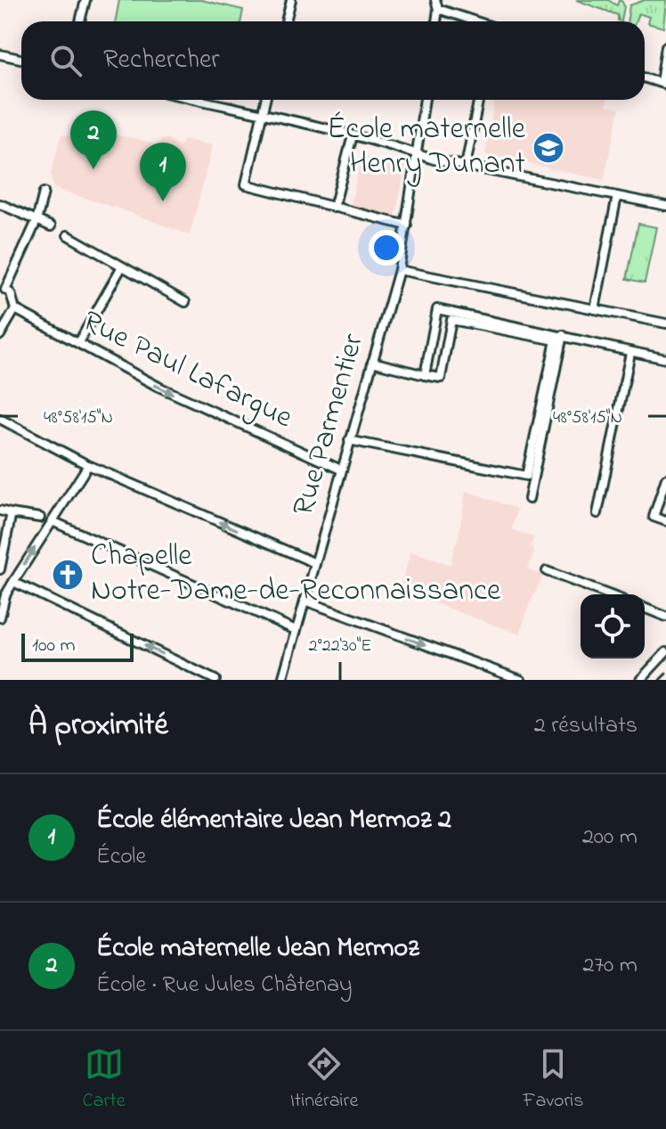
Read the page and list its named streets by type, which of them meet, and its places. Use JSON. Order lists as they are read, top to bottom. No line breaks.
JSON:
{"streets":{"street":["Rue Paul Lafargue","Rue Parmentier"]},"crossings":[["Rue Paul Lafargue","Rue Parmentier"]],"one_way":["Rue Paul Lafargue"],"places":{"school or university":["École maternelle Henry Dunant"],"church":["Chapelle Notre-Dame-de-Reconnaissance"]},"scale_bar":"100 m","page":{"search":"Rechercher","pins":["2","1"],"scale":"100 m","heading":["À proximité","2 résultats"],"list":[{"mark":"1","name":"École élémentaire Jean Mermoz 2","note":"École","value":"200 m"},{"mark":"2","name":"École maternelle Jean Mermoz","note":"École · Rue Jules Châtenay","value":"270 m"}],"nav":["Carte","Itinéraire","Favoris"]},"coordinates":["48°58'15\"N","2°22'30\"E"]}
